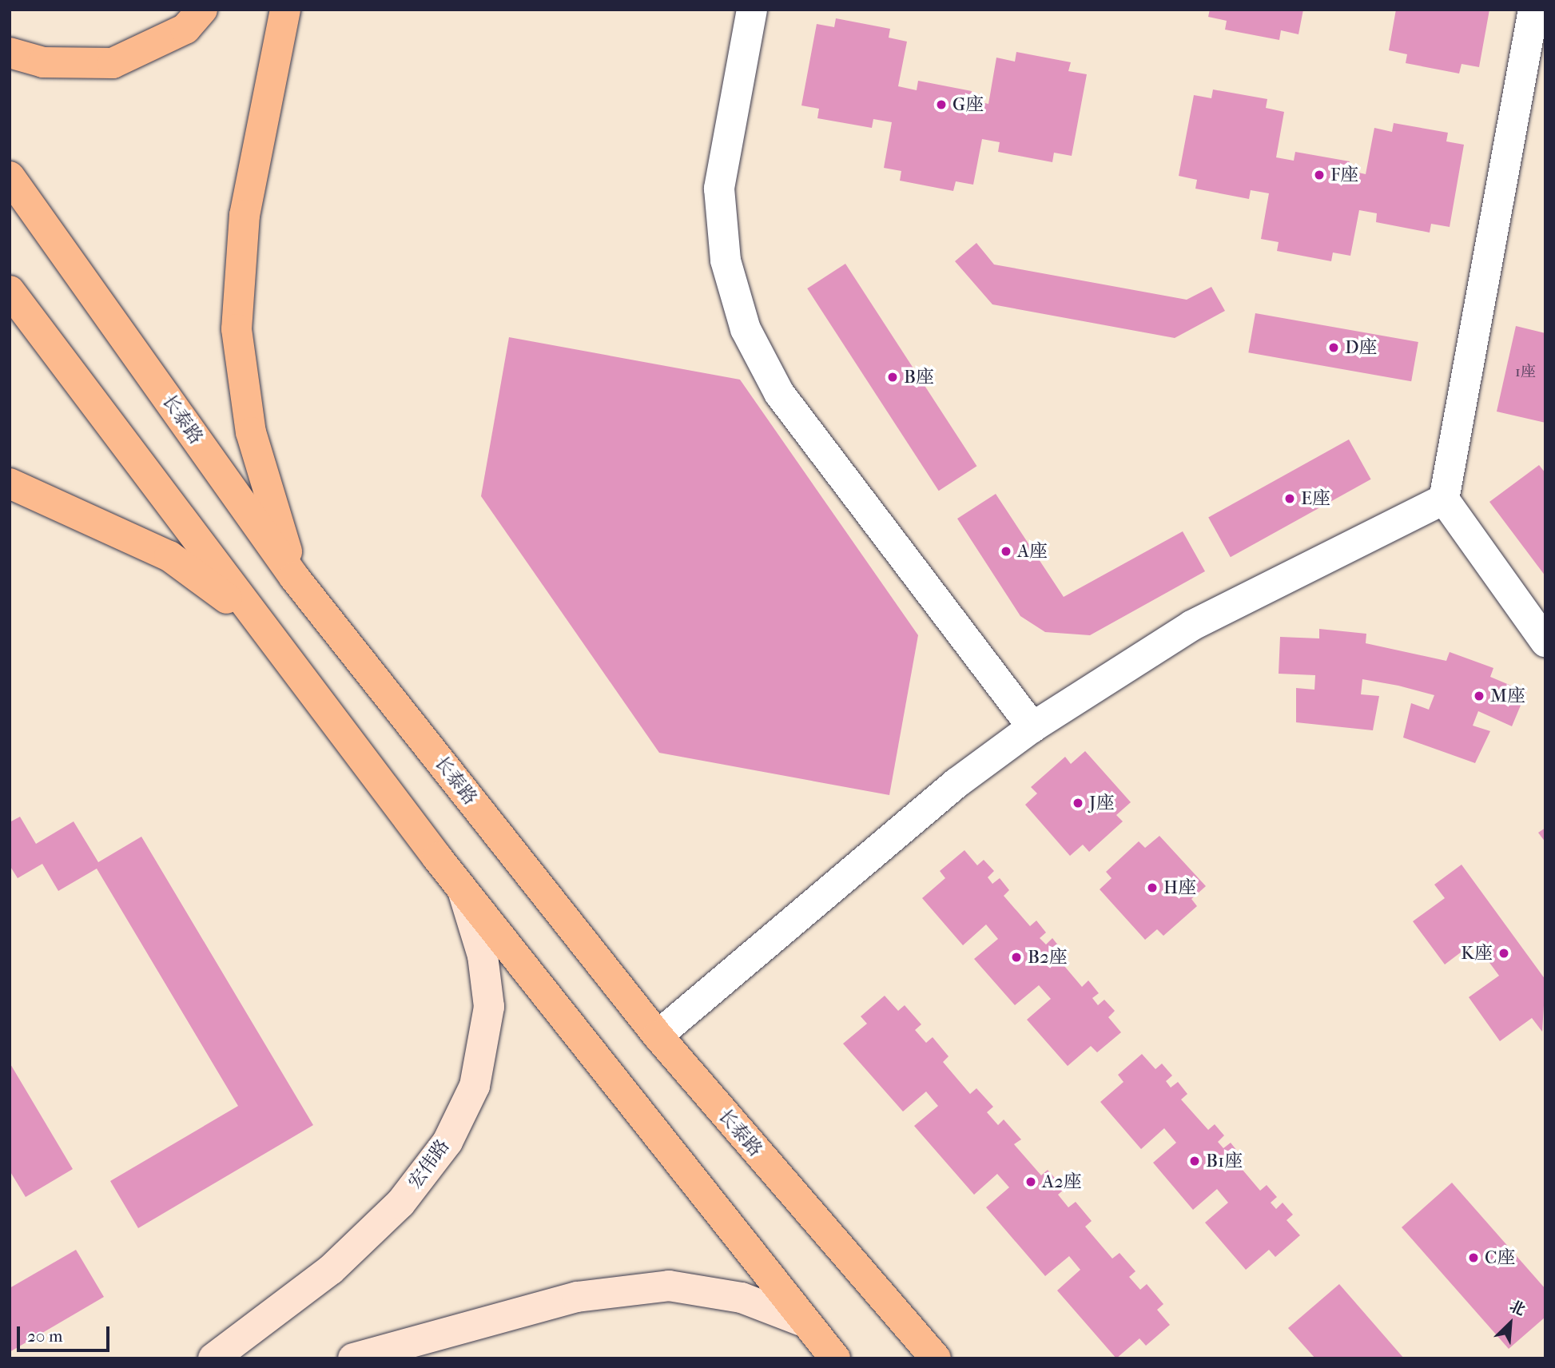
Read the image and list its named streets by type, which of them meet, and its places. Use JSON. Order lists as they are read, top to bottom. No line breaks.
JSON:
{"streets":{"highway":["长泰路"],"street":["宏伟路"]},"places":["G座","F座","D座","B座","E座","A座","M座","J座","H座","K座","B2座","B1座","A2座","C座"],"house_numbers":["1座"],"scale_bar":"20 m","north":"top right"}
